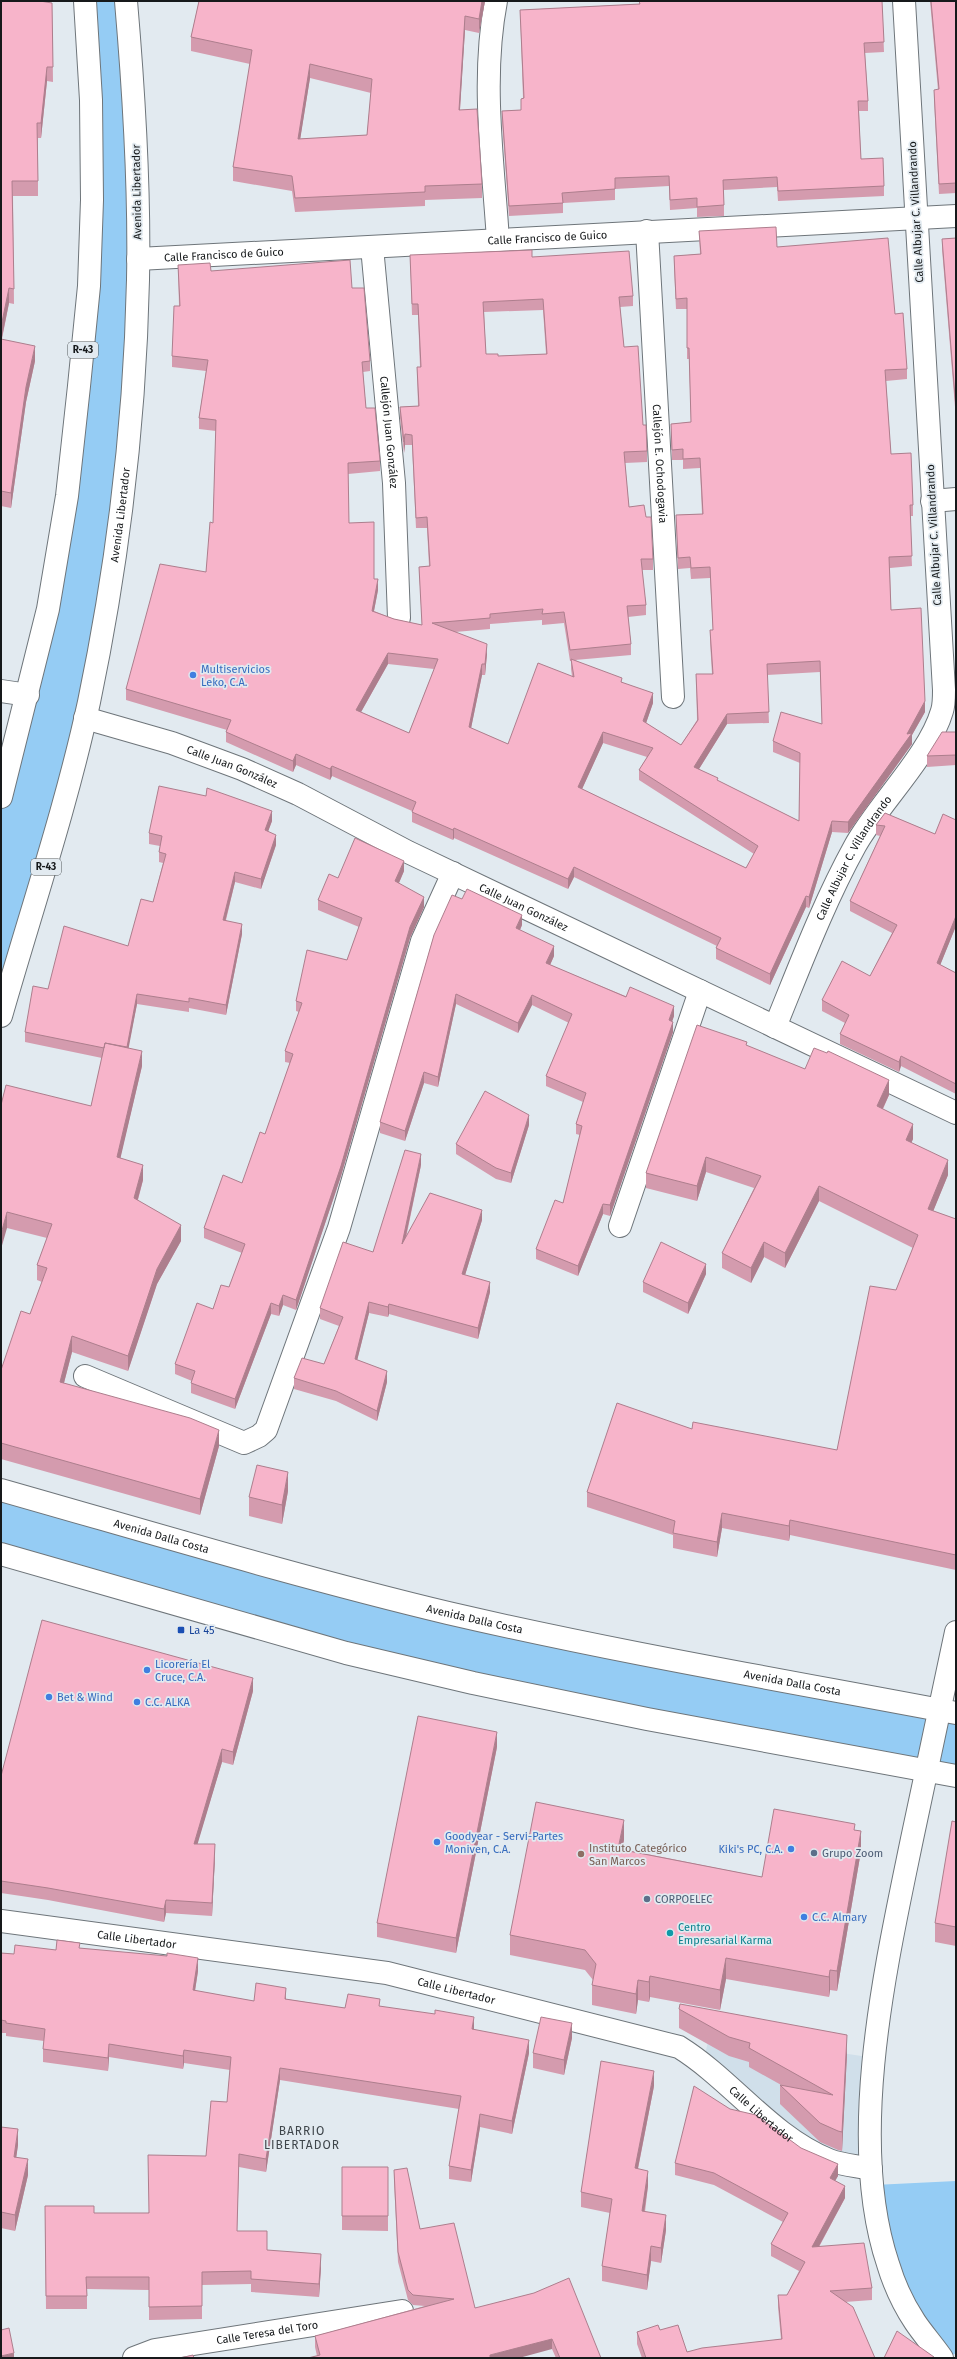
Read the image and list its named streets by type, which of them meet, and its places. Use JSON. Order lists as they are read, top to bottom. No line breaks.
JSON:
{"streets":{"street":["Avenida Libertador","Calle Albujar C. Villandrando","Calle Francisco de Guico","R-43","Callejón Juan González","Callejón E. Ochodogavia","Calle Juan González","Avenida Dalla Costa","Calle Libertador","Calle Teresa del Toro"]},"crossings":[["Avenida Libertador","Calle Francisco de Guico"],["Avenida Libertador","Calle Juan González"],["Calle Albujar C. Villandrando","Calle Francisco de Guico"],["Calle Albujar C. Villandrando","Calle Juan González"],["Calle Francisco de Guico","Callejón Juan González"],["Calle Francisco de Guico","Callejón E. Ochodogavia"]],"districts":["BARRIO LIBERTADOR"],"places":{"other":["Multiservicios Leko, C.A.","Licorería El Cruce, C.A.","Bet & Wind","C.C. ALKA","Goodyear - Servi-Partes Moniven, C.A.","Kiki's PC, C.A.","Grupo Zoom","Instituto Categórico San Marcos","CORPOELEC","C.C. Almary","Centro Empresarial Karma"],"transit":["La 45"]}}
